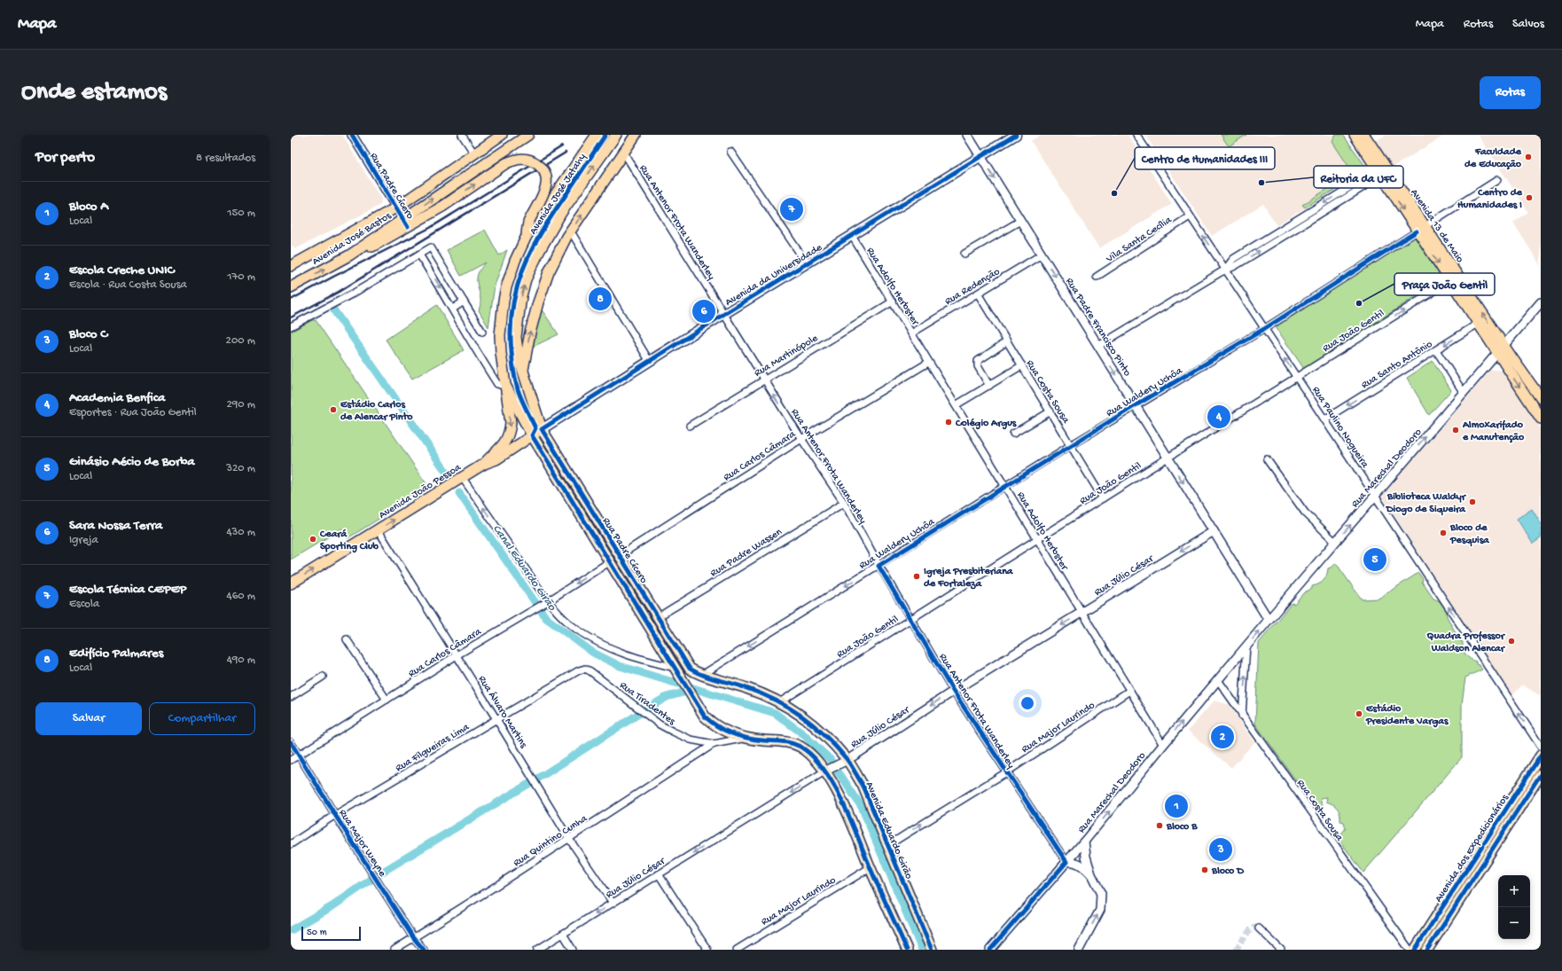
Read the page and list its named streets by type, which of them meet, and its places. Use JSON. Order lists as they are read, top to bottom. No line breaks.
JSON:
{"streets":{"main road":["Rua Padre Cícero","Avenida José Jatahy","Avenida 13 de Maio","Avenida José Bastos","Avenida da Universidade","Avenida João Pessoa","Avenida Eduardo Girão","Avenida dos Expedicionários"],"street":["Rua Antenor Frota Wanderley","Vila Santa Cecília","Rua Adolfo Herbster","Rua Redenção","Rua Padre Francisco Pinto","Rua João Gentil","Rua Martinópole","Rua Santo Antônio","Rua Costa Sousa","Rua Waldery Uchôa","Rua Paulino Nogueira","Rua Carlos Câmara","Rua Marechal Deodoro","Rua Padre Wassen","Rua Júlio César","Rua Tiradentes","Rua Álvaro Martins","Rua Major Laurindo","Rua Filgueiras Lima","Rua Quintino Cunha","Rua Major Weyne"]},"crossings":[["Rua Padre Cícero","Avenida José Jatahy"],["Rua Padre Cícero","Avenida José Bastos"],["Rua Padre Cícero","Avenida da Universidade"],["Rua Padre Cícero","Rua Waldery Uchôa"],["Rua Padre Cícero","Rua Carlos Câmara"],["Rua Padre Cícero","Avenida João Pessoa"],["Rua Padre Cícero","Rua Padre Wassen"],["Rua Padre Cícero","Rua Tiradentes"],["Rua Padre Cícero","Avenida Eduardo Girão"],["Avenida José Jatahy","Avenida João Pessoa"],["Rua Antenor Frota Wanderley","Avenida da Universidade"],["Rua Antenor Frota Wanderley","Rua João Gentil"],["Rua Antenor Frota Wanderley","Rua Martinópole"],["Rua Antenor Frota Wanderley","Rua Waldery Uchôa"],["Rua Antenor Frota Wanderley","Rua Carlos Câmara"],["Rua Antenor Frota Wanderley","Rua Marechal Deodoro"],["Rua Antenor Frota Wanderley","Rua Padre Wassen"],["Rua Antenor Frota Wanderley","Rua Júlio César"],["Rua Antenor Frota Wanderley","Rua Major Laurindo"],["Avenida 13 de Maio","Rua João Gentil"],["Avenida 13 de Maio","Rua Santo Antônio"],["Avenida 13 de Maio","Rua Waldery Uchôa"],["Avenida 13 de Maio","Rua Marechal Deodoro"],["Vila Santa Cecília","Rua Paulino Nogueira"],["Avenida da Universidade","Rua Adolfo Herbster"],["Avenida da Universidade","Rua Padre Francisco Pinto"],["Avenida da Universidade","Avenida João Pessoa"],["Rua Adolfo Herbster","Rua Redenção"],["Rua Adolfo Herbster","Rua João Gentil"],["Rua Adolfo Herbster","Rua Martinópole"],["Rua Adolfo Herbster","Rua Waldery Uchôa"],["Rua Adolfo Herbster","Rua Carlos Câmara"],["Rua Adolfo Herbster","Rua Marechal Deodoro"],["Rua Adolfo Herbster","Rua Júlio César"],["Rua Adolfo Herbster","Rua Major Laurindo"],["Rua Redenção","Rua Padre Francisco Pinto"],["Rua Redenção","Rua Costa Sousa"],["Rua Padre Francisco Pinto","Rua João Gentil"],["Rua Padre Francisco Pinto","Rua Waldery Uchôa"],["Rua Padre Francisco Pinto","Rua Marechal Deodoro"],["Rua Padre Francisco Pinto","Rua Júlio César"],["Rua João Gentil","Rua Costa Sousa"],["Rua João Gentil","Rua Paulino Nogueira"],["Rua João Gentil","Avenida Eduardo Girão"],["Rua Santo Antônio","Rua Paulino Nogueira"],["Rua Costa Sousa","Rua Waldery Uchôa"],["Rua Costa Sousa","Rua Marechal Deodoro"],["Rua Waldery Uchôa","Rua Paulino Nogueira"],["Rua Waldery Uchôa","Avenida Eduardo Girão"],["Rua Paulino Nogueira","Rua Marechal Deodoro"],["Rua Carlos Câmara","Rua Álvaro Martins"],["Rua Carlos Câmara","Rua Major Weyne"],["Avenida João Pessoa","Rua Álvaro Martins"],["Rua Júlio César","Rua Álvaro Martins"],["Rua Júlio César","Avenida Eduardo Girão"],["Rua Tiradentes","Rua Filgueiras Lima"],["Rua Tiradentes","Rua Quintino Cunha"],["Rua Álvaro Martins","Rua Filgueiras Lima"],["Rua Álvaro Martins","Rua Quintino Cunha"],["Rua Major Laurindo","Avenida Eduardo Girão"],["Rua Filgueiras Lima","Rua Major Weyne"],["Rua Quintino Cunha","Rua Major Weyne"]],"one_way":["Rua Padre Francisco Pinto","Rua Santo Antônio","Rua Paulino Nogueira","Rua Marechal Deodoro","Avenida João Pessoa","Rua Júlio César"],"water":["Canal Eduardo Girão"],"places":["Faculdade de Educação","Reitoria da UFC","Centro de Humanidades III","Centro de Humanidades I","Praça João Gentil","Estádio Carlos de Alencar Pinto","Colégio Argus","Almoxarifado e Manutenção","Biblioteca Waldyr Diogo de Siqueira","Bloco de Pesquisa","Ceará Sporting Club","Igreja Presbiteriana de Fortaleza","Quadra Professor Waldson Alencar","Estádio Presidente Vargas","Bloco B","Bloco D"],"scale_bar":"50 m","page":{"header":"Mapa","nav":["Mapa","Rotas","Salvos"],"buttons":["Rotas",["Salvar","Compartilhar"]],"title":"Onde estamos","heading":["Por perto","8 resultados"],"list":[{"mark":"1","name":"Bloco A","note":"Local","value":"150 m"},{"mark":"2","name":"Escola Creche UNIC","note":"Escola · Rua Costa Sousa","value":"170 m"},{"mark":"3","name":"Bloco C","note":"Local","value":"200 m"},{"mark":"4","name":"Academia Benfica","note":"Esportes · Rua João Gentil","value":"290 m"},{"mark":"5","name":"Ginásio Aécio de Borba","note":"Local","value":"320 m"},{"mark":"6","name":"Sara Nossa Terra","note":"Igreja","value":"430 m"},{"mark":"7","name":"Escola Técnica CEPEP","note":"Escola","value":"460 m"},{"mark":"8","name":"Edifício Palmares","note":"Local","value":"490 m"}],"pins":["7","8","6","4","5","2","1","3"],"map_buttons":["+","−"],"scale":"50 m"}}
